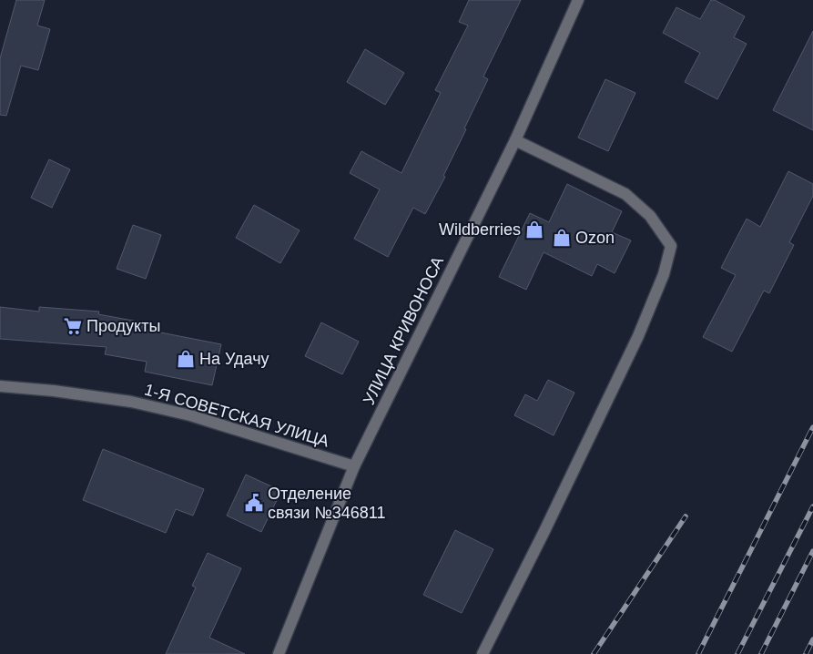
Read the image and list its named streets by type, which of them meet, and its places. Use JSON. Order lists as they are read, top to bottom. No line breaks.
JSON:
{"streets":{"street":["УЛИЦА КРИВОНОСА","1-Я СОВЕТСКАЯ УЛИЦА"]},"crossings":[["УЛИЦА КРИВОНОСА","1-Я СОВЕТСКАЯ УЛИЦА"]],"places":{"shop":["Wildberries","Ozon","На Удачу"],"supermarket":["Продукты"],"public building":["Отделение связи №346811"]}}
